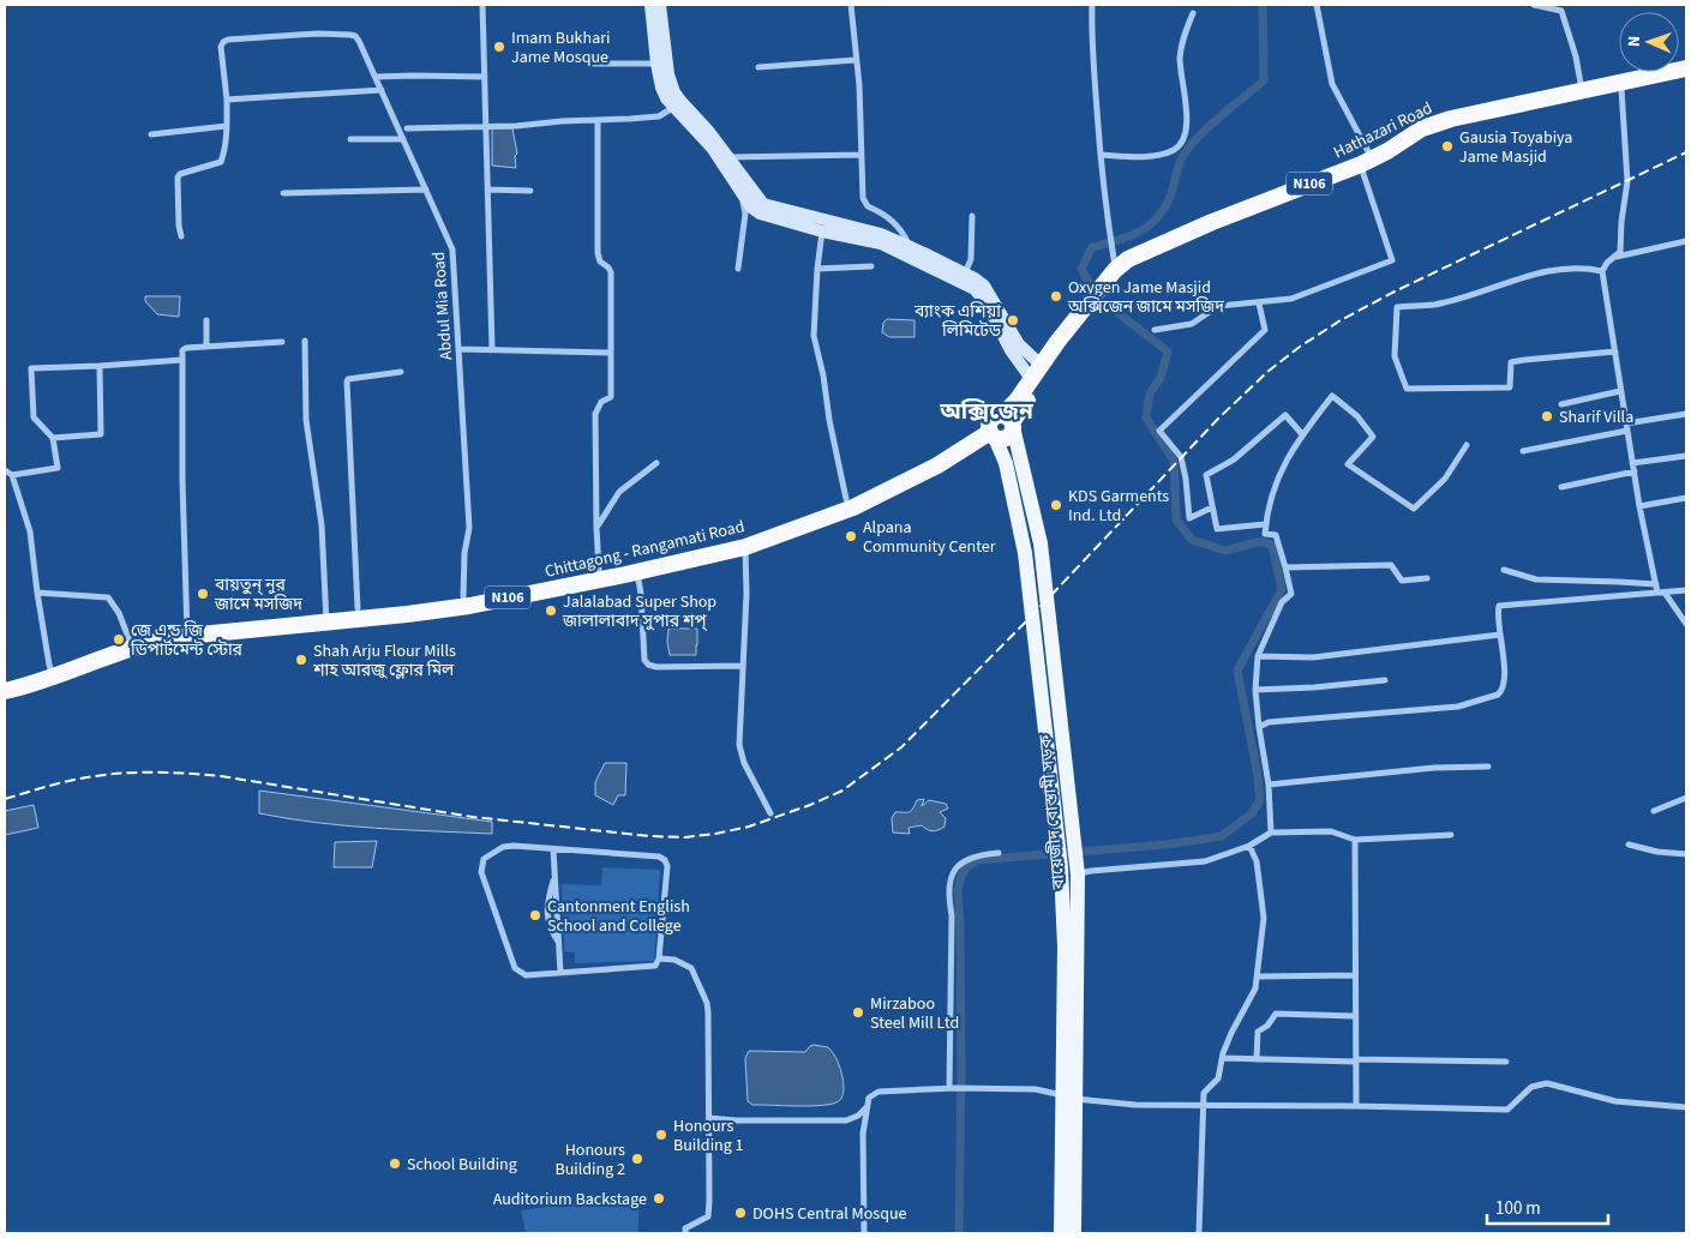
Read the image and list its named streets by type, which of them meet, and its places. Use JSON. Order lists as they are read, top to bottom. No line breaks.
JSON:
{"streets":{"highway":["Hathazari Road","N106","Chittagong - Rangamati Road"],"main road":["বায়েজীদ বোস্তামী সড়ক"],"street":["Abdul Mia Road"]},"crossings":[["Hathazari Road","Chittagong - Rangamati Road"],["Hathazari Road","বায়েজীদ বোস্তামী সড়ক"],["Abdul Mia Road","Chittagong - Rangamati Road"],["Chittagong - Rangamati Road","বায়েজীদ বোস্তামী সড়ক"]],"districts":["অক্সিজেন"],"places":["Imam Bukhari Jame Mosque","Gausia Toyabiya Jame Masjid","Oxygen Jame Masjid অক্সিজেন জামে মসজিদ","ব্যাংক এশিয়া লিমিটেড","Sharif Villa","KDS Garments Ind. Ltd.","Alpana Community Center","বায়তুন্ নুর জামে মসজিদ","Jalalabad Super Shop জালালাবাদ সুপার শপ্","জে এন্ড জি ডিপার্টমেন্ট স্টোর","Shah Arju Flour Mills শাহ আরজু ফ্লোর মিল","Cantonment English School and College","Mirzaboo Steel Mill Ltd","Honours Building 1","Honours Building 2","School Building","Auditorium Backstage","DOHS Central Mosque"],"scale_bar":"100 m","north":"left"}
